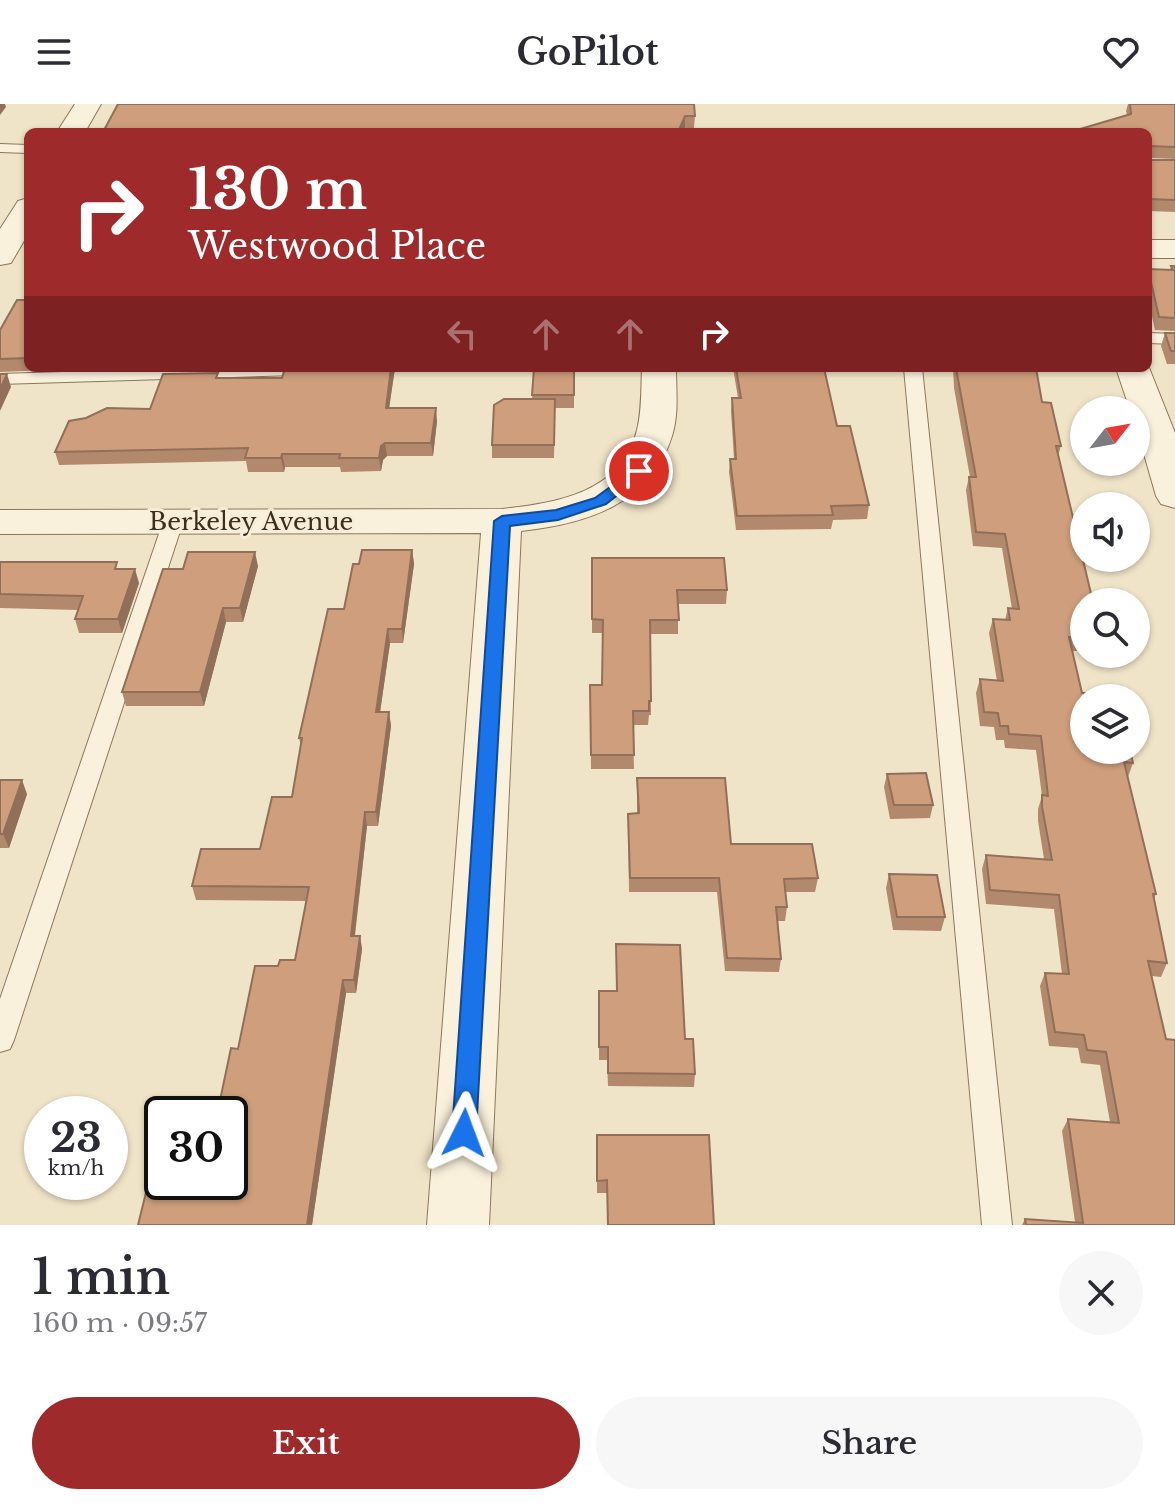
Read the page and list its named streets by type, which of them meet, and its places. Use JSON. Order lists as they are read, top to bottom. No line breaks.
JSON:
{"streets":{"street":["Berkeley Avenue"]},"north":"top right","page":{"header":"GoPilot","turn":["130 m","Westwood Place"],"speed":"23 km/h","limit":"30","heading":["1 min","160 m · 09:57"],"buttons":["Exit","Share"]}}
